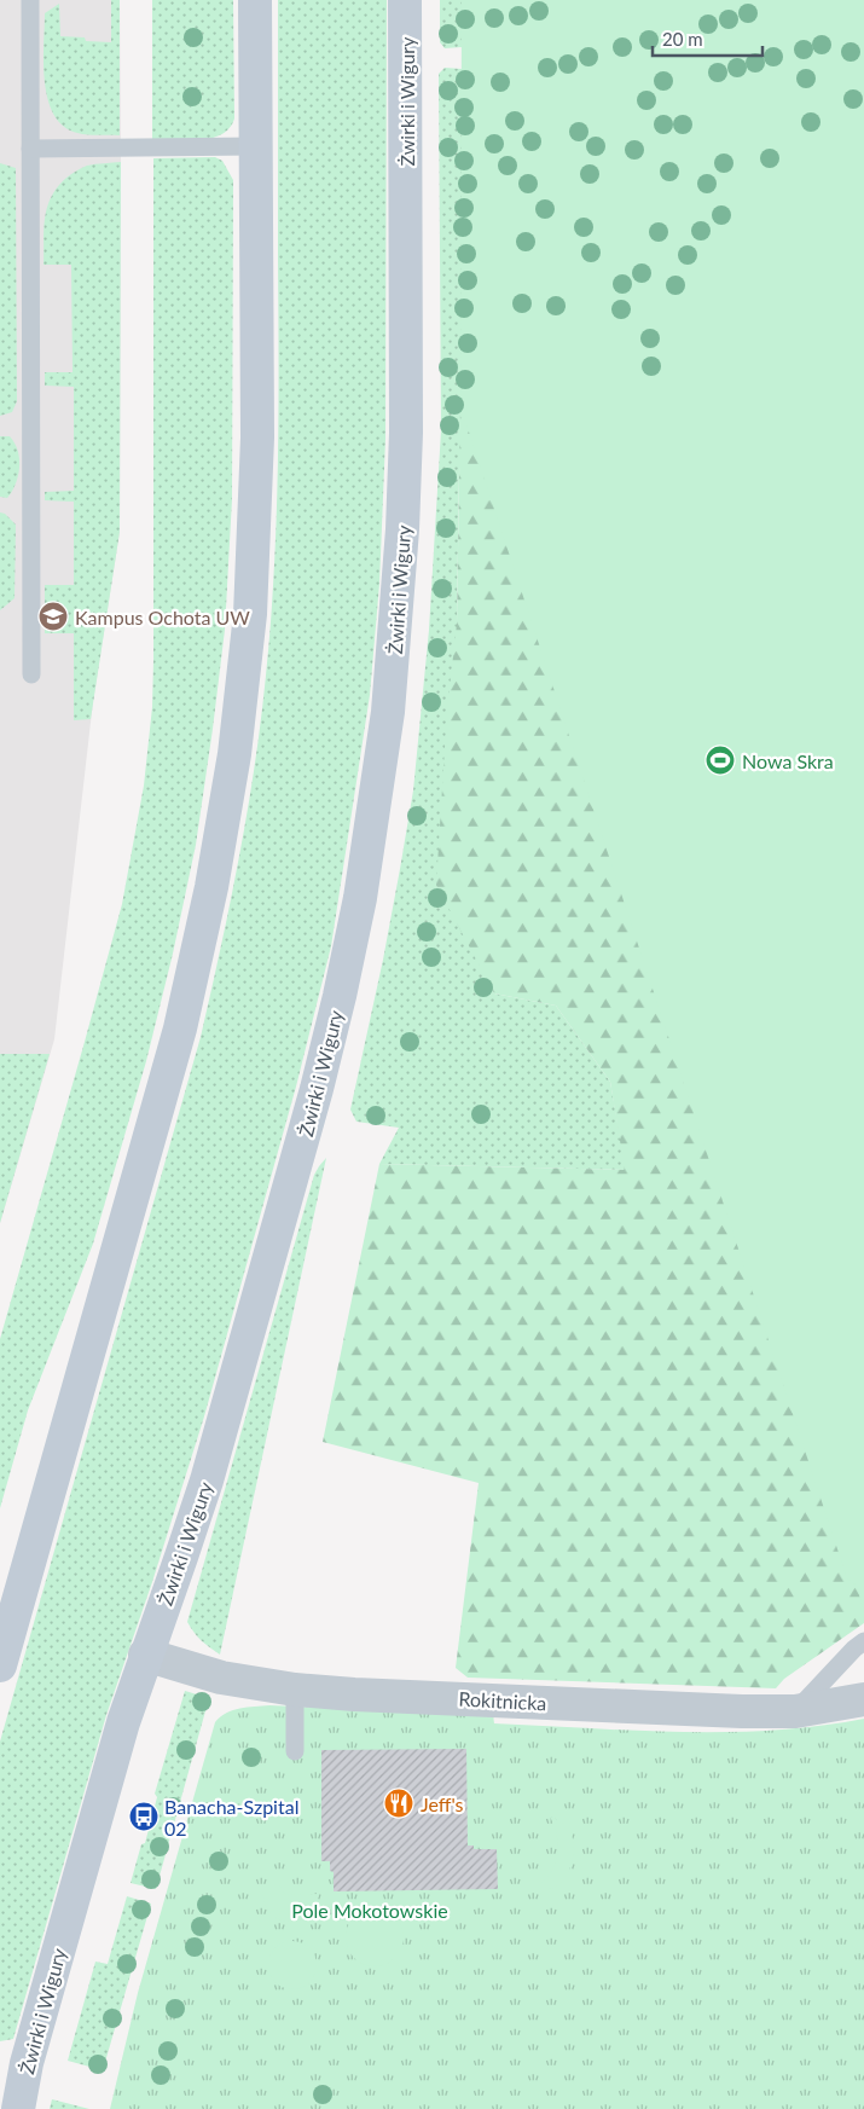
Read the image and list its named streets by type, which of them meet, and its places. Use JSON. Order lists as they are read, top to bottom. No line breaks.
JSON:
{"streets":{"main road":["Żwirki i Wigury"],"street":["Rokitnicka"]},"crossings":[["Żwirki i Wigury","Rokitnicka"]],"parks":["Pole Mokotowskie"],"places":{"school or university":["Kampus Ochota UW"],"sports":["Nowa Skra"],"restaurant":["Jeff's"],"bus stop":["Banacha-Szpital 02"]},"scale_bar":"20 m"}
